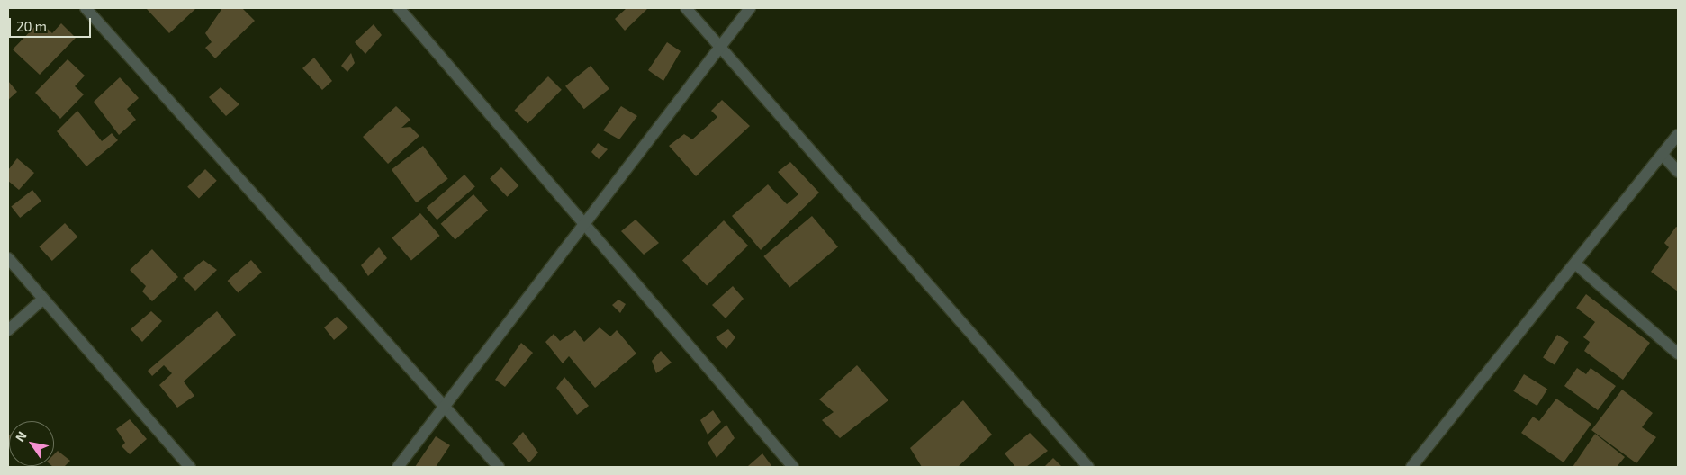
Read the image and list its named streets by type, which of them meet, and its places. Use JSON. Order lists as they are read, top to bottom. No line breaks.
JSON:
{"scale_bar":"20 m","north":"top left"}
